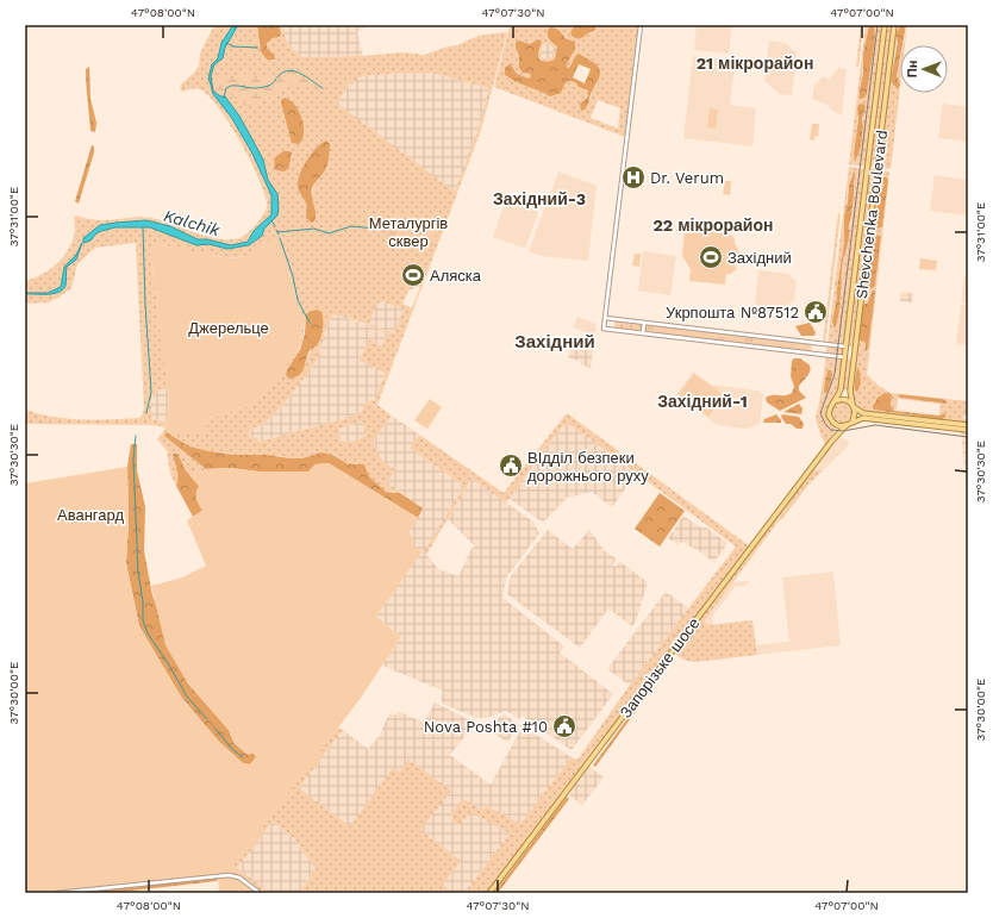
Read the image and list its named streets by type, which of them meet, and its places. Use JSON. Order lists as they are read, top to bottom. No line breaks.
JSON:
{"streets":{"main road":["Shevchenka Boulevard"]},"districts":["21 мікрорайон","Західний-3","22 мікрорайон","Західний","Західний-1"],"water":["Kalchik"],"parks":["Металургів сквер","Джерельце","Авангард"],"places":{"hospital":["Dr. Verum"],"sports":["Західний","Аляска"],"public building":["Укрпошта №87512","ВІдділ безпеки дорожнього руху","Nova Poshta #10"]},"north":"left","coordinates":["47°08'00\"N","47°07'30\"N","47°07'00\"N","37°31'00\"E","37°30'30\"E","37°30'00\"E"]}
